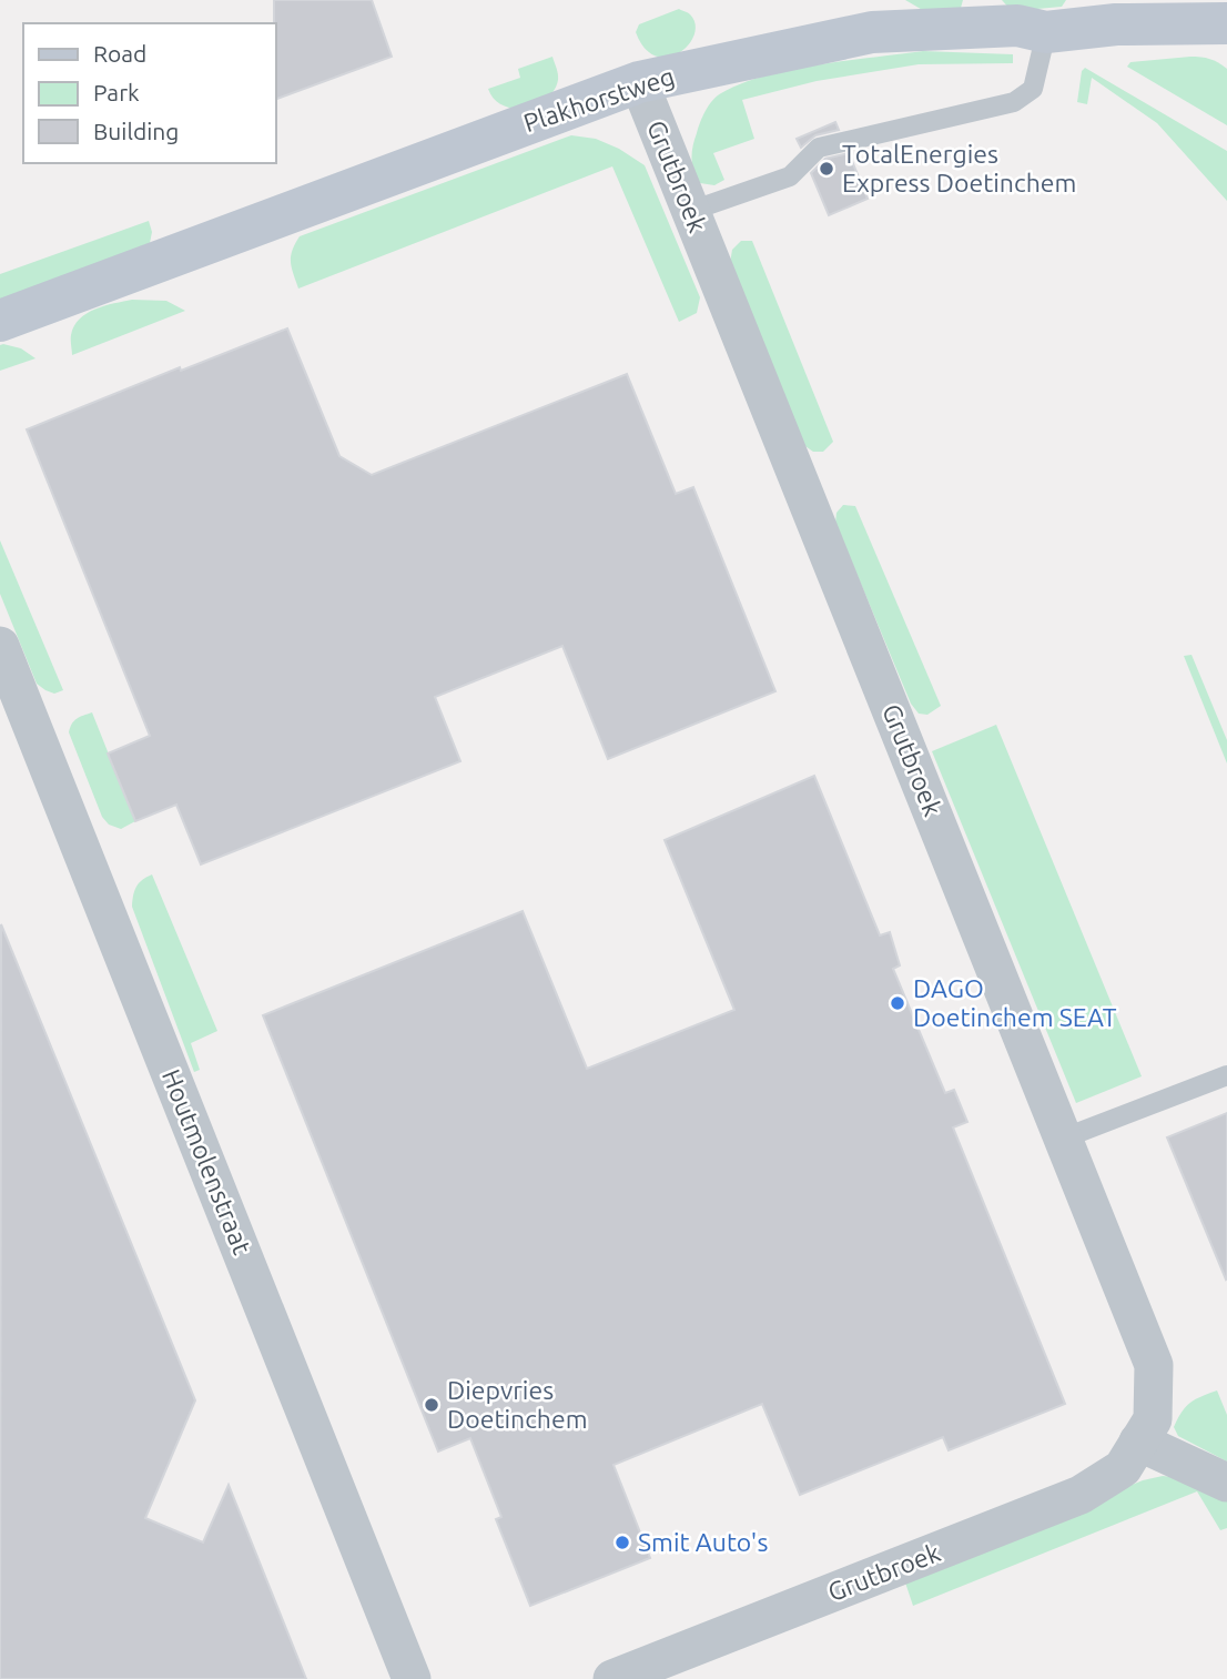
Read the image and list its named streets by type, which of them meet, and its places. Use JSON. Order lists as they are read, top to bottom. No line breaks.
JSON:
{"streets":{"street":["Plakhorstweg","Grutbroek","Houtmolenstraat"]},"crossings":[["Plakhorstweg","Grutbroek"]],"places":["TotalEnergies Express Doetinchem","DAGO Doetinchem SEAT","Diepvries Doetinchem","Smit Auto's"],"legend":["Road","Park","Building"]}
